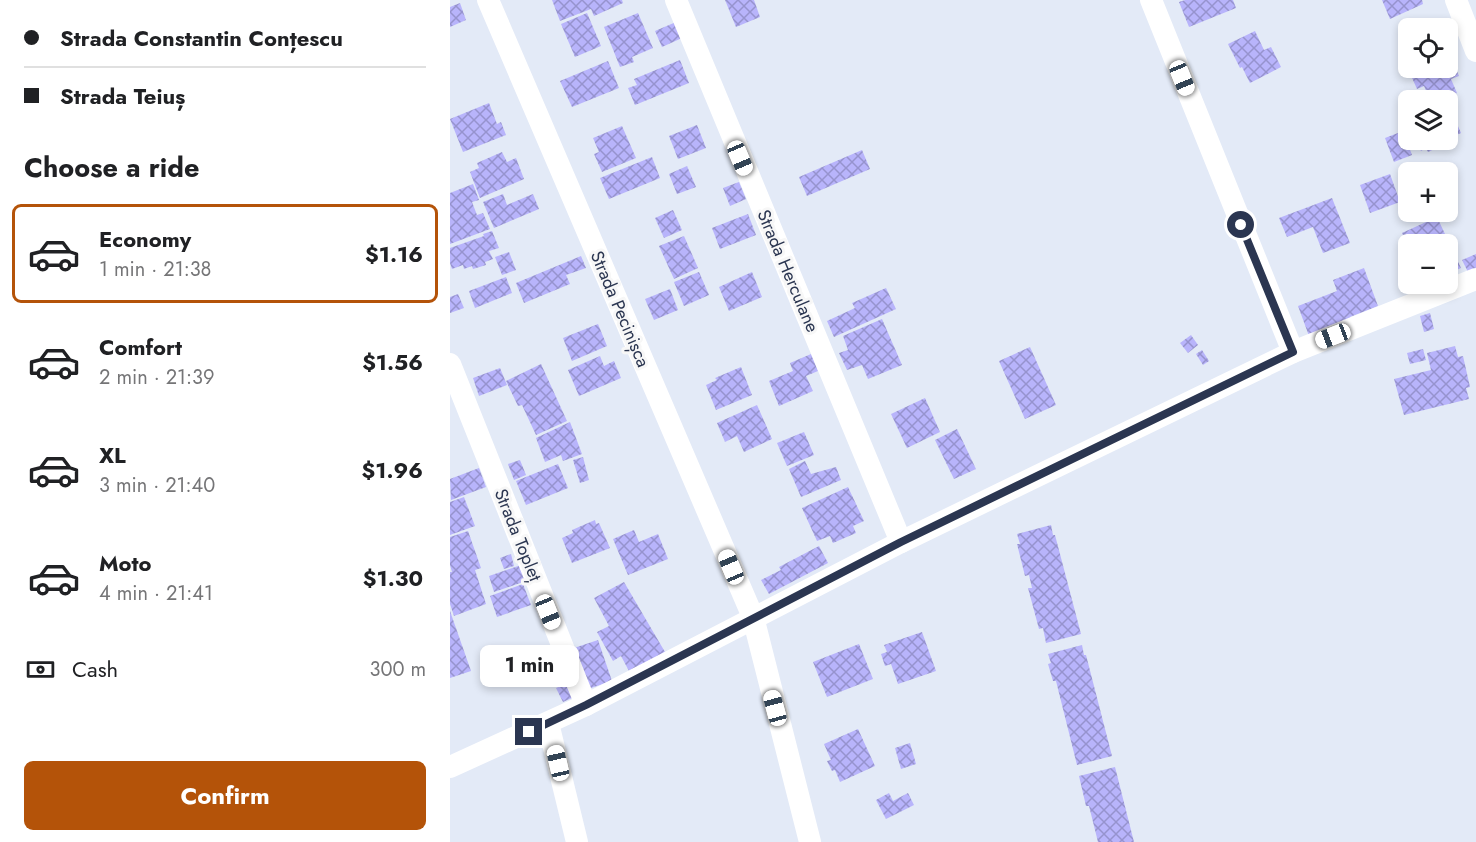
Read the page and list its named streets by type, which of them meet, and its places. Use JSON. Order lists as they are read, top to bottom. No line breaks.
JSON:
{"streets":{"street":["Strada Herculane","Strada Pecinișca","Strada Topleț"]},"page":{"banner":["Strada Constantin Conțescu","Strada Teiuș"],"map_buttons":["+","−"],"heading":"Choose a ride","list":[{"name":"Economy","note":"1 min · 21:38","value":"$1.16"},{"name":"Comfort","note":"2 min · 21:39","value":"$1.56"},{"name":"XL","note":"3 min · 21:40","value":"$1.96"},{"name":"Moto","note":"4 min · 21:41","value":"$1.30"}],"pay":["Cash","300 m"],"bubble":"1 min","buttons":"Confirm"}}
